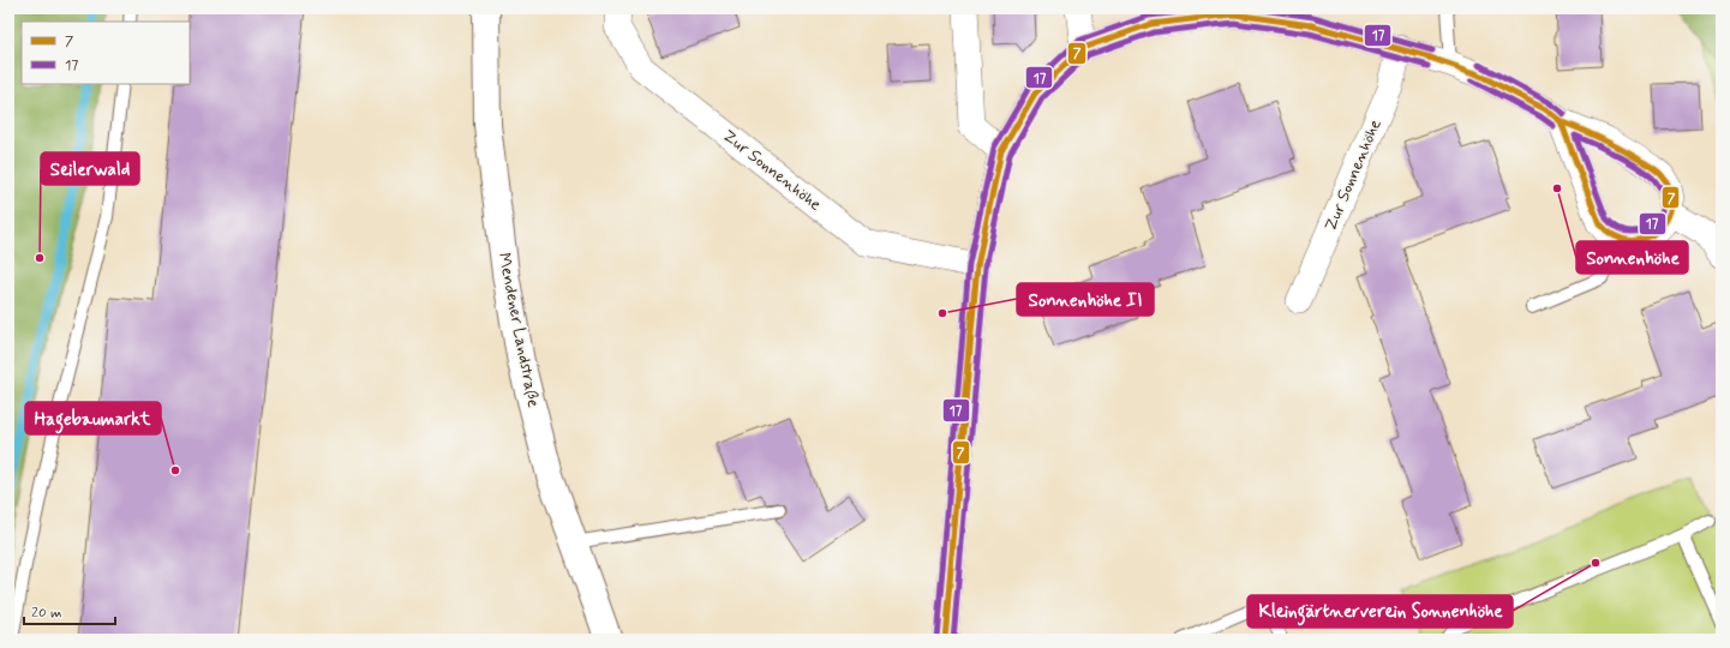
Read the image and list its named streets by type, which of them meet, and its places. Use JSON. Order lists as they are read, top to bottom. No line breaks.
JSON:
{"streets":{"main road":["Mendener Landstraße"],"street":["Zur Sonnenhöhe"]},"places":["Sonnenhöhe","Seilerwald","Sonnenhöhe II","Hagebaumarkt","Kleingärtnerverein Sonnenhöhe"],"lines":["transit line 17","transit line 7"],"legend":["7","17"],"scale_bar":"20 m"}
